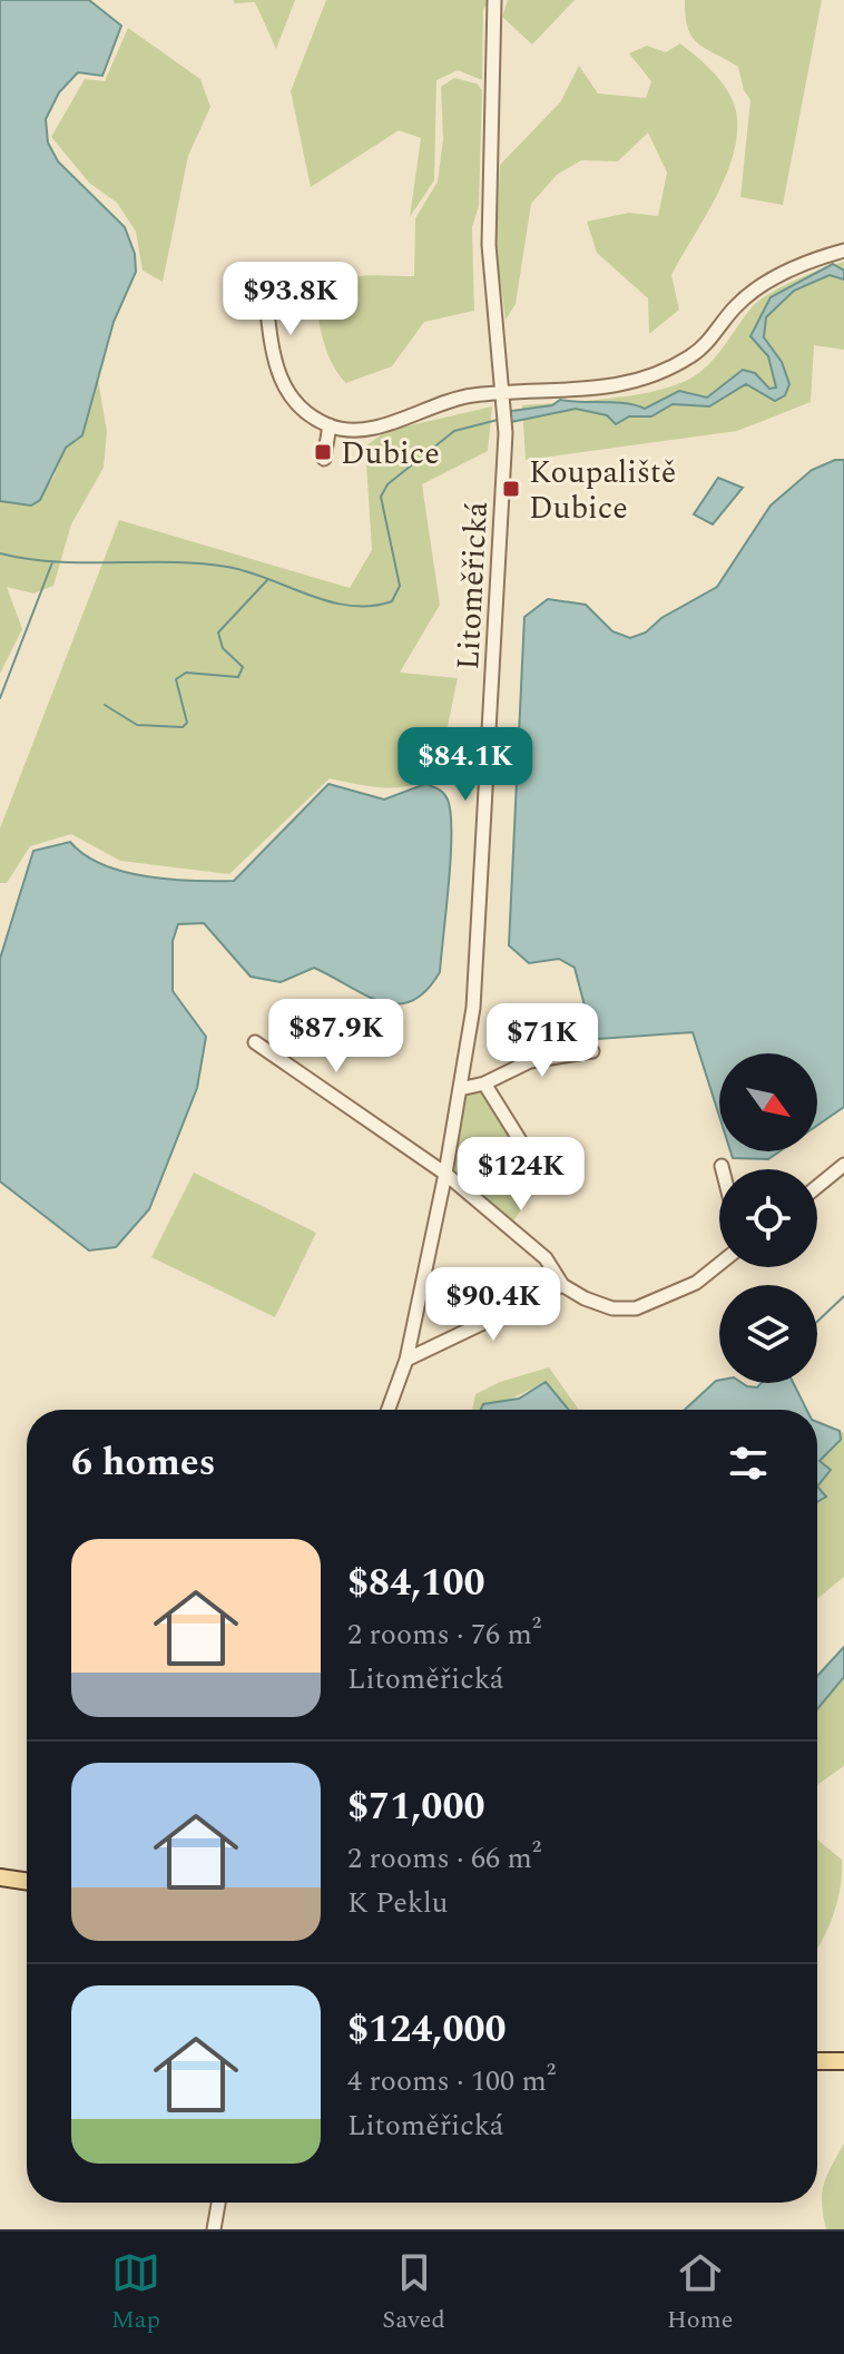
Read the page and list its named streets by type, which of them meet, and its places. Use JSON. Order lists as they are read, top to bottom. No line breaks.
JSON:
{"streets":{"street":["Litoměřická"]},"places":{"transit":["Dubice","Koupaliště Dubice"]},"north":"bottom right","page":{"price":["$93.8K","$84.1K","$87.9K","$71K","$124K","$90.4K"],"heading":"6 homes","list":[{"name":"$84,100","note":"2 rooms · 76 m² · Litoměřická"},{"name":"$71,000","note":"2 rooms · 66 m² · K Peklu"},{"name":"$124,000","note":"4 rooms · 100 m² · Litoměřická"}],"tabs":["Map","Saved","Home"]}}
